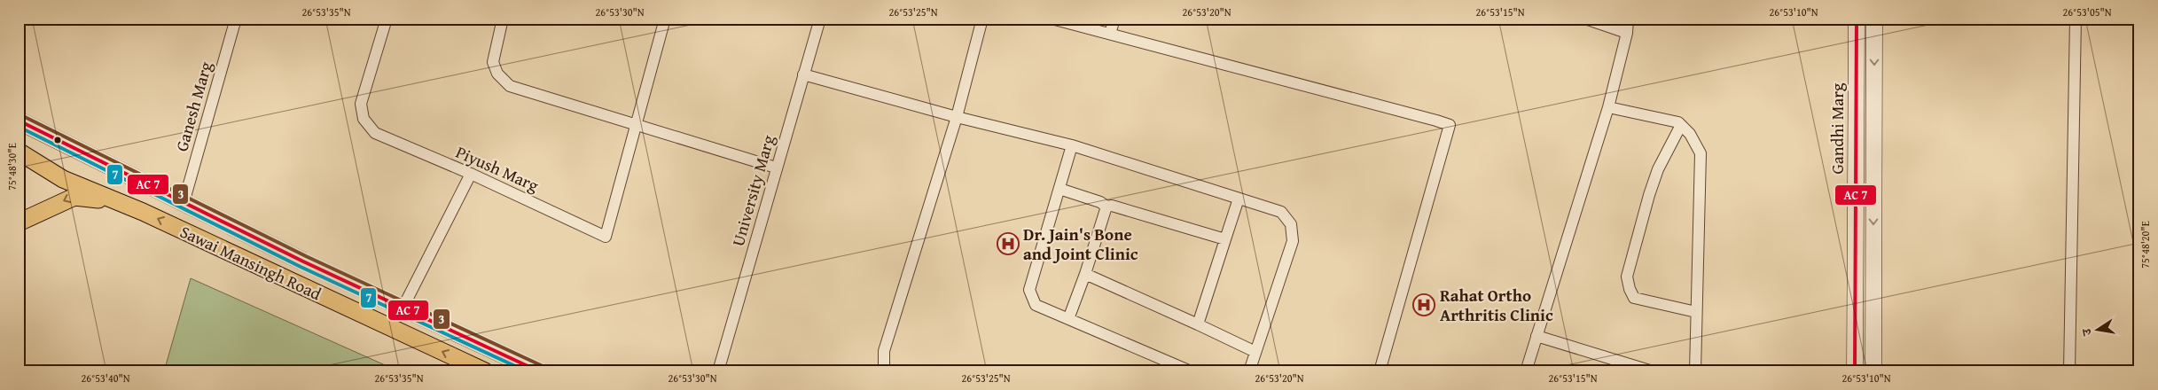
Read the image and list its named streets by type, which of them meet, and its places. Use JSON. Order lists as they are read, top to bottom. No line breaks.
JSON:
{"streets":{"main road":["Gandhi Marg","Sawai Mansingh Road"],"street":["Ganesh Marg","Piyush Marg","University Marg"]},"places":{"hospital":["Dr. Jain's Bone and Joint Clinic","Rahat Ortho Arthritis Clinic"]},"lines":["transit line 3","transit line 7"],"north":"left","coordinates":["26°53'35\"N","26°53'30\"N","26°53'25\"N","26°53'20\"N","26°53'15\"N","26°53'10\"N","26°53'05\"N","75°48'30\"E","75°48'20\"E","26°53'40\"N"]}
